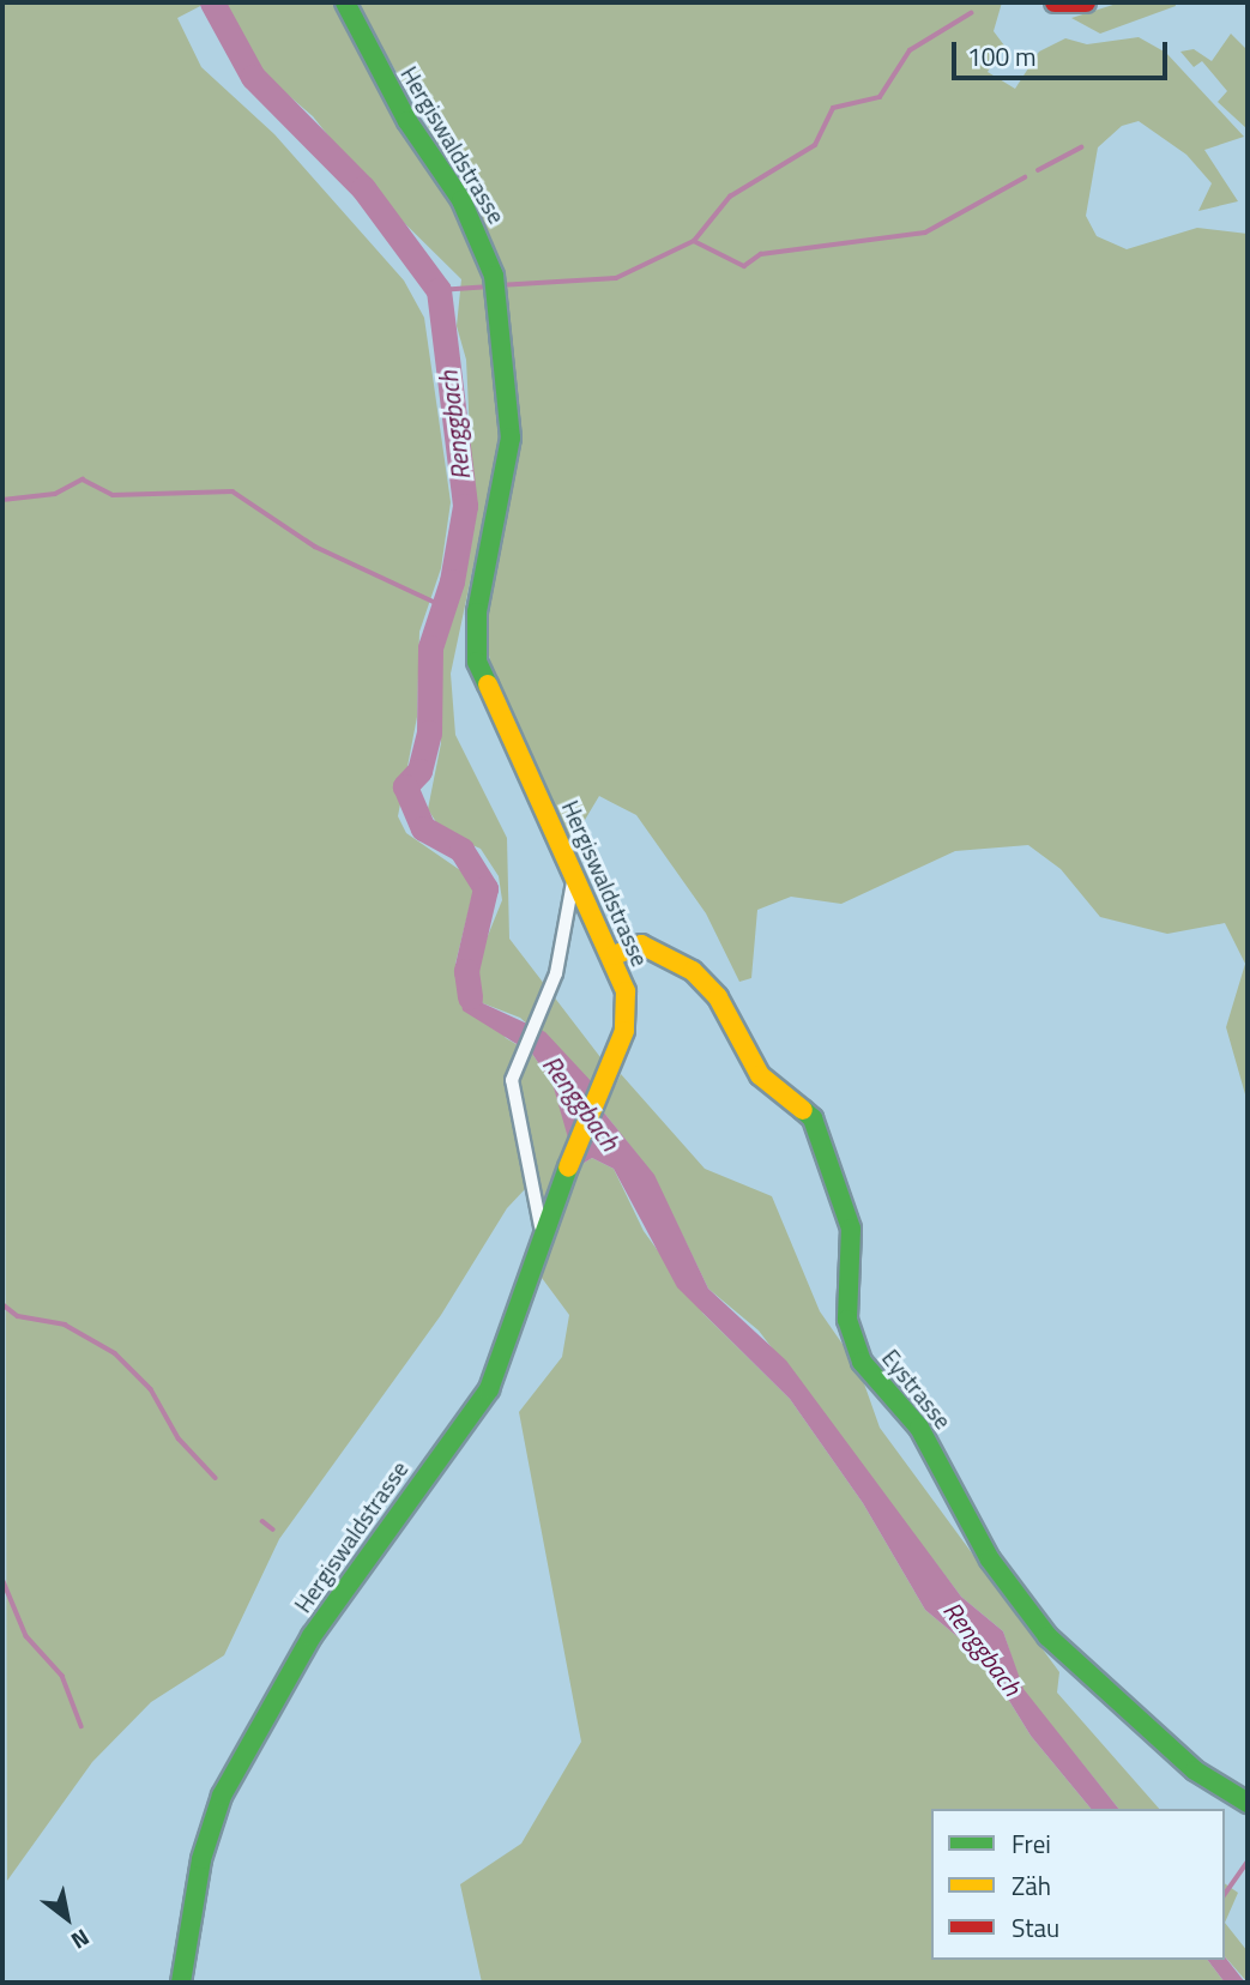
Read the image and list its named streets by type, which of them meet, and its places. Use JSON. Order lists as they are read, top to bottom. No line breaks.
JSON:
{"streets":{"street":["Hergiswaldstrasse","Eystrasse"]},"crossings":[["Hergiswaldstrasse","Eystrasse"]],"water":["Renggbach"],"legend":["Frei","Zäh","Stau"],"scale_bar":"100 m","north":"bottom right"}
